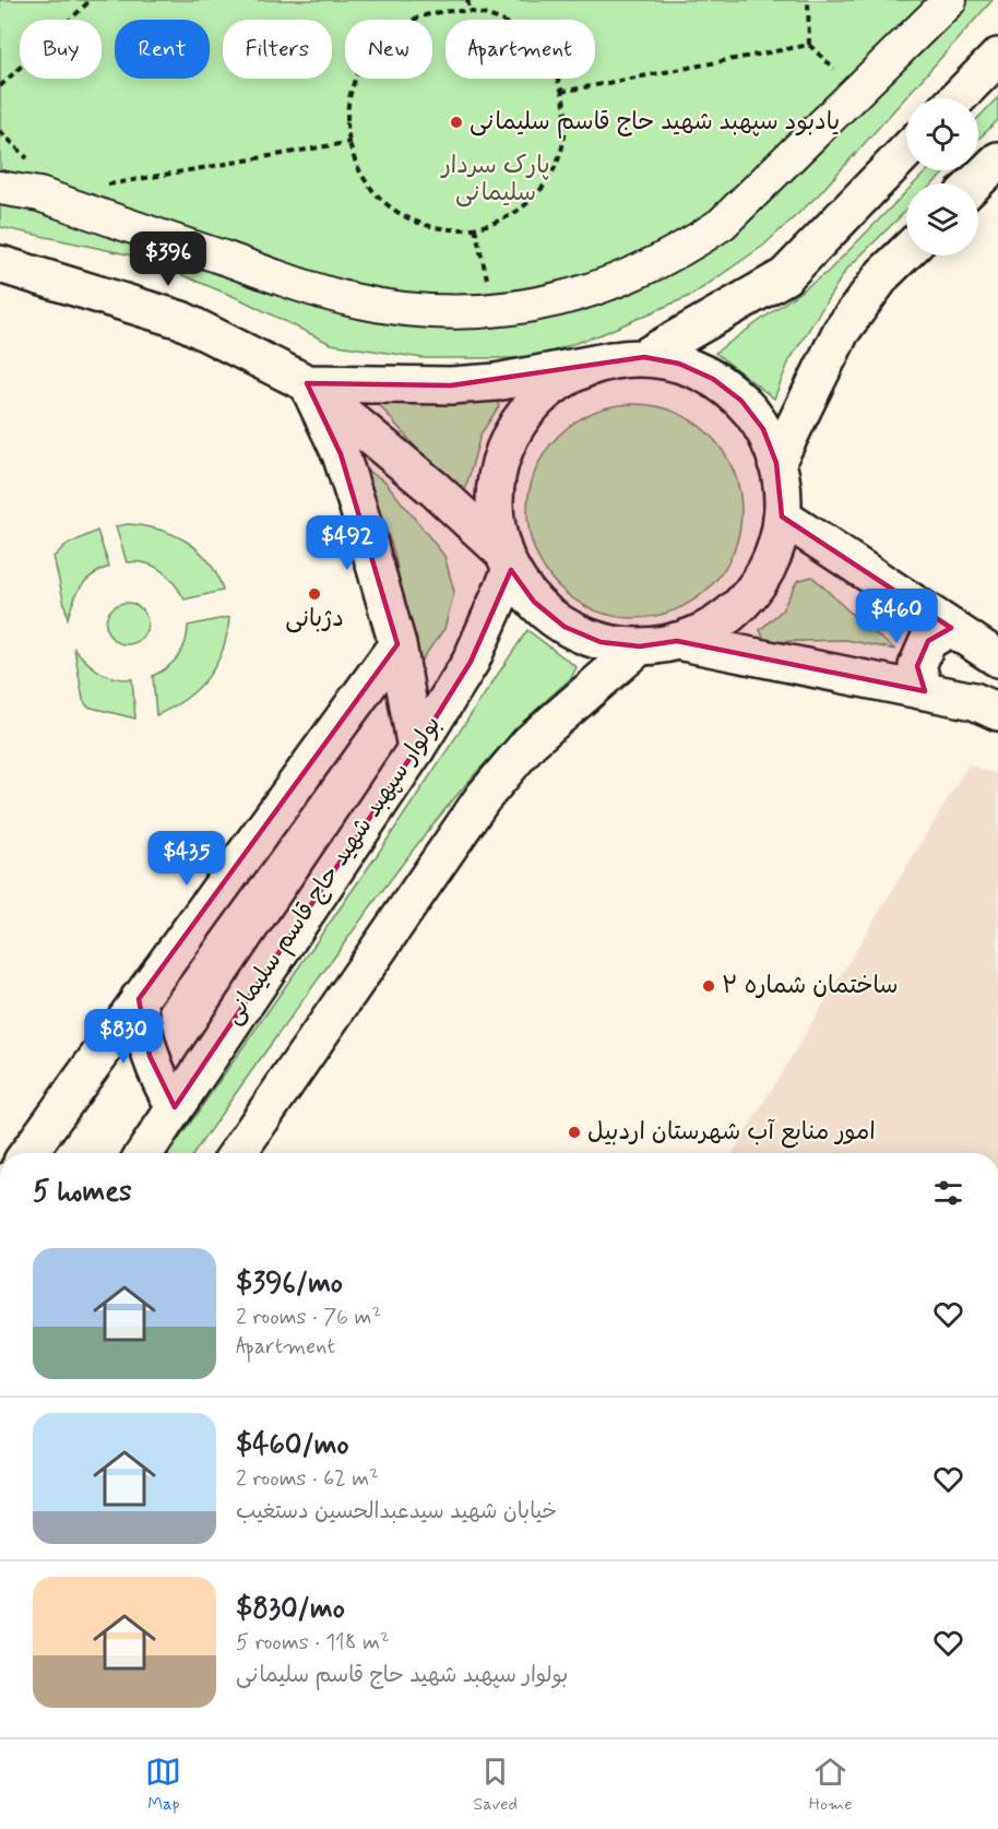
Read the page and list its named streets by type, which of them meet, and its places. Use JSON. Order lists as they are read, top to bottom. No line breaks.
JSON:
{"streets":{"main road":["بولوار سپهبد شهید حاج قاسم سلیمانی"]},"parks":["پارک سردار سلیمانی"],"places":["یادبود سپهبد شهید حاج قاسم سلیمانی","دژبانی","ساختمان شماره ۲","امور منابع آب شهرستان اردبیل"],"page":{"chip":["Buy","Rent","Filters","New","Apartment"],"price":["$396","$492","$460","$435","$830"],"heading":"5 homes","list":[{"name":"$396/mo","note":"2 rooms · 76 m² · Apartment"},{"name":"$460/mo","note":"2 rooms · 62 m² · خیابان شهید سیدعبدالحسین دستغیب"},{"name":"$830/mo","note":"5 rooms · 118 m² · بولوار سپهبد شهید حاج قاسم سلیمانی"}],"tabs":["Map","Saved","Home"]}}
